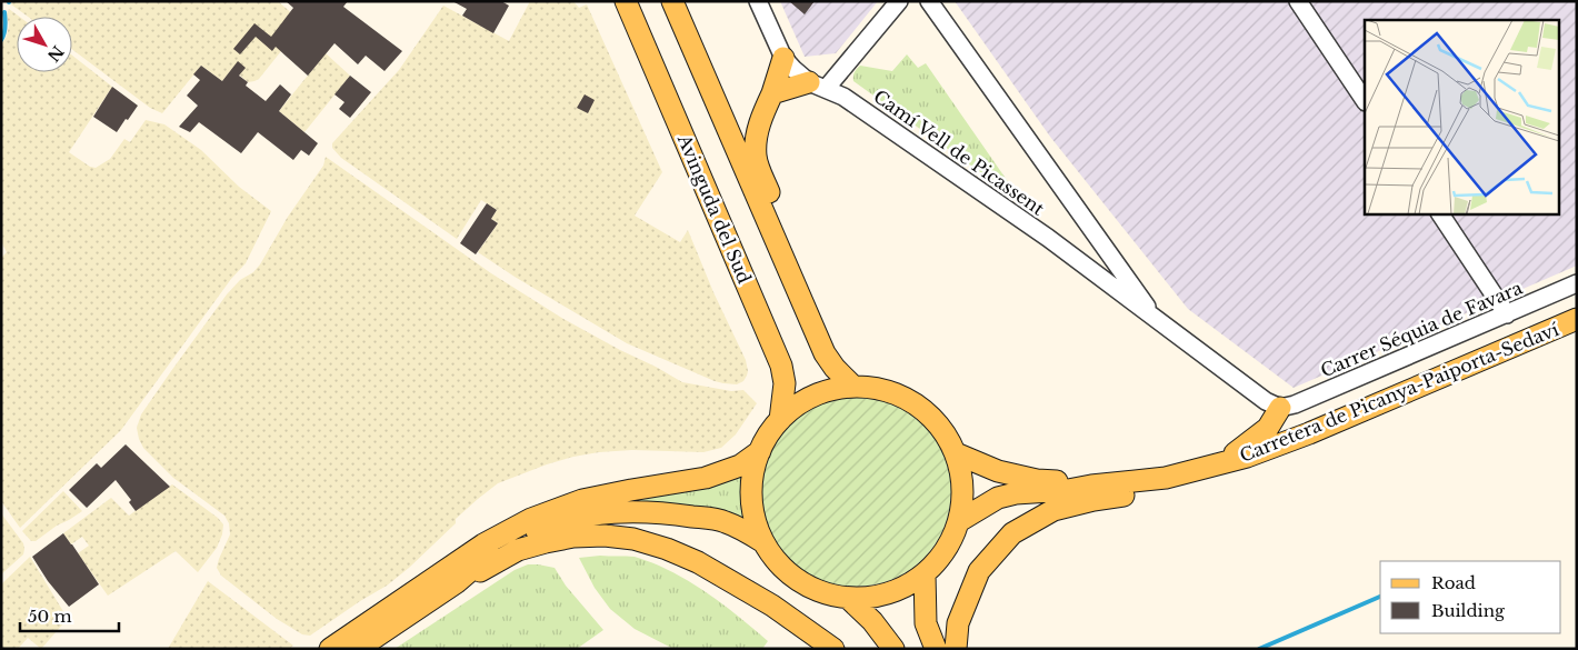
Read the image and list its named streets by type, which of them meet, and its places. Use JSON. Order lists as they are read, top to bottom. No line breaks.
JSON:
{"streets":{"main road":["Avinguda del Sud","Carretera de Picanya-Paiporta-Sedaví"],"street":["Camí Vell de Picassent","Carrer Séquia de Favara"]},"crossings":[["Camí Vell de Picassent","Carrer Séquia de Favara"]],"legend":["Road","Building"],"scale_bar":"50 m","north":"bottom right"}
